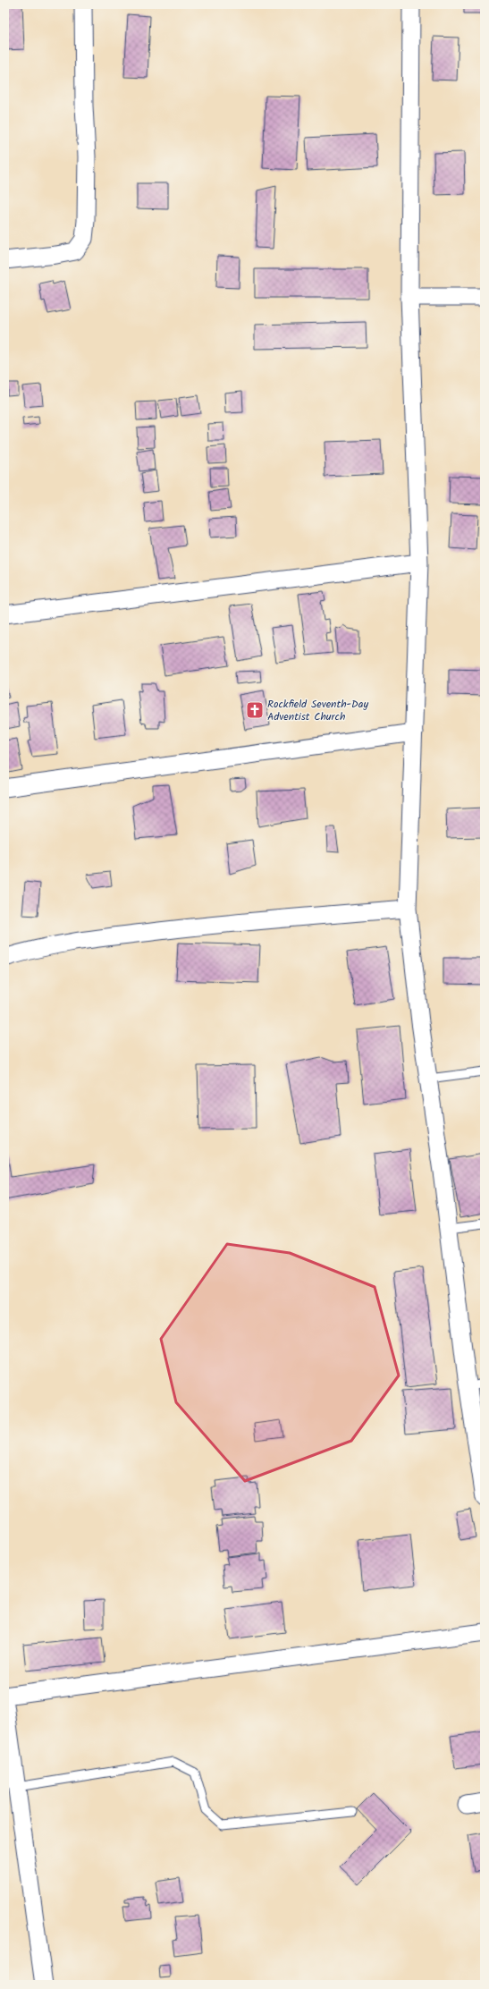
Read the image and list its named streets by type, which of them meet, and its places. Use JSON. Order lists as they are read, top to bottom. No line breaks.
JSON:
{"places":{"church":["Rockfield Seventh-Day Adventist Church"]}}
